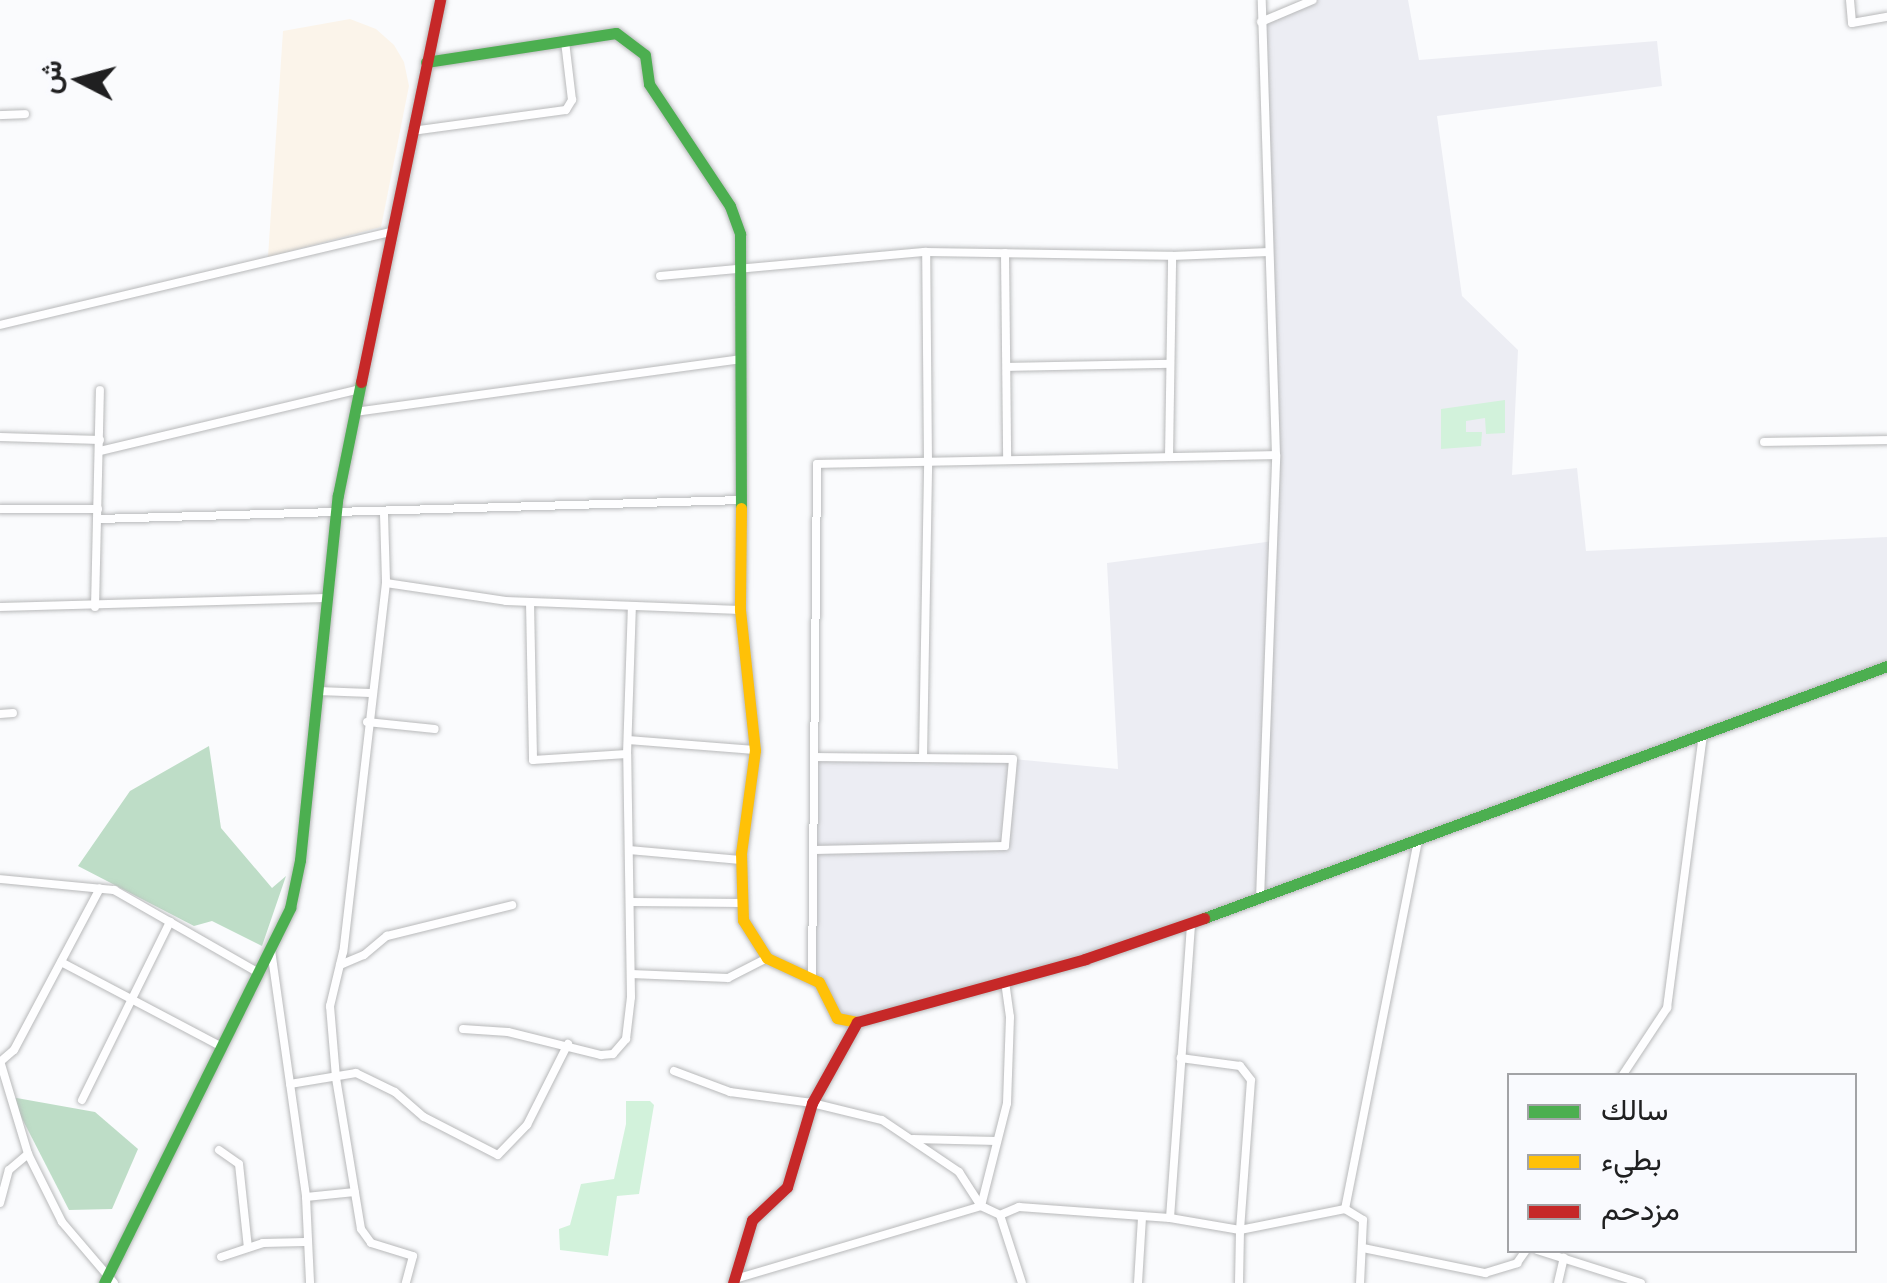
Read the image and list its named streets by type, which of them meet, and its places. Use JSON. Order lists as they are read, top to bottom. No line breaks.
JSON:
{"legend":["سالك","بطيء","مزدحم"],"north":"left"}
